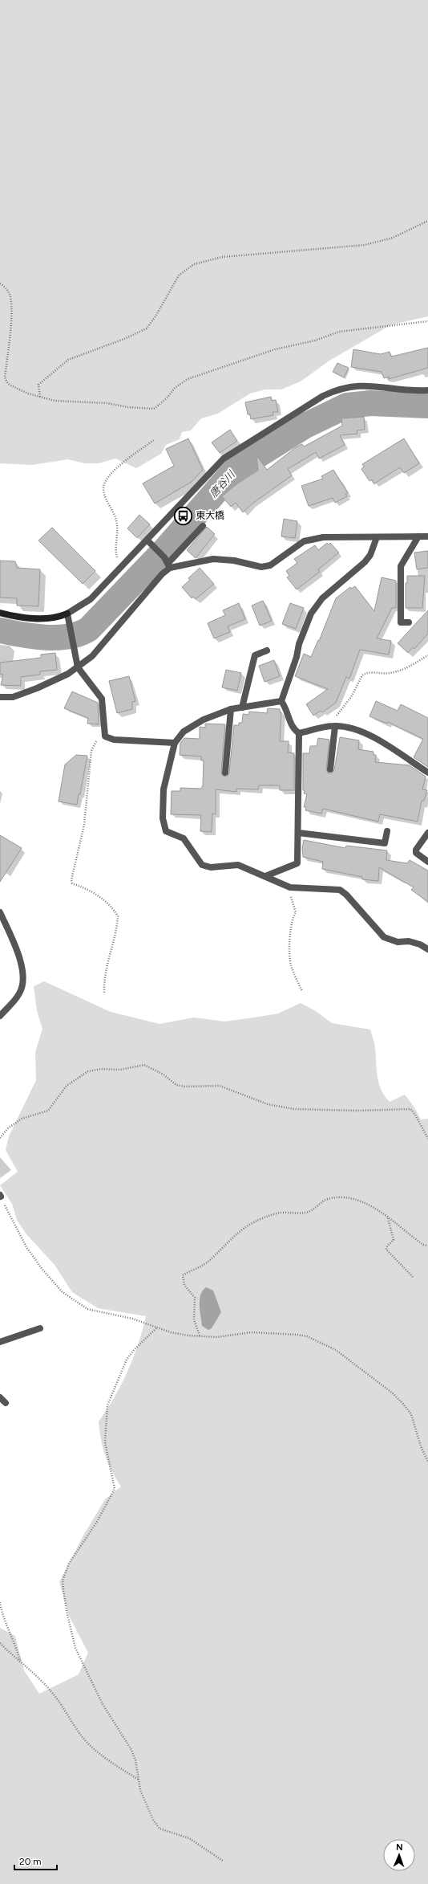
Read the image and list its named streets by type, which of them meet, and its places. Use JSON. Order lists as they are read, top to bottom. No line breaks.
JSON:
{"water":["唐谷川"],"places":{"bus stop":["東大橋"]},"scale_bar":"20 m","north":"top"}
